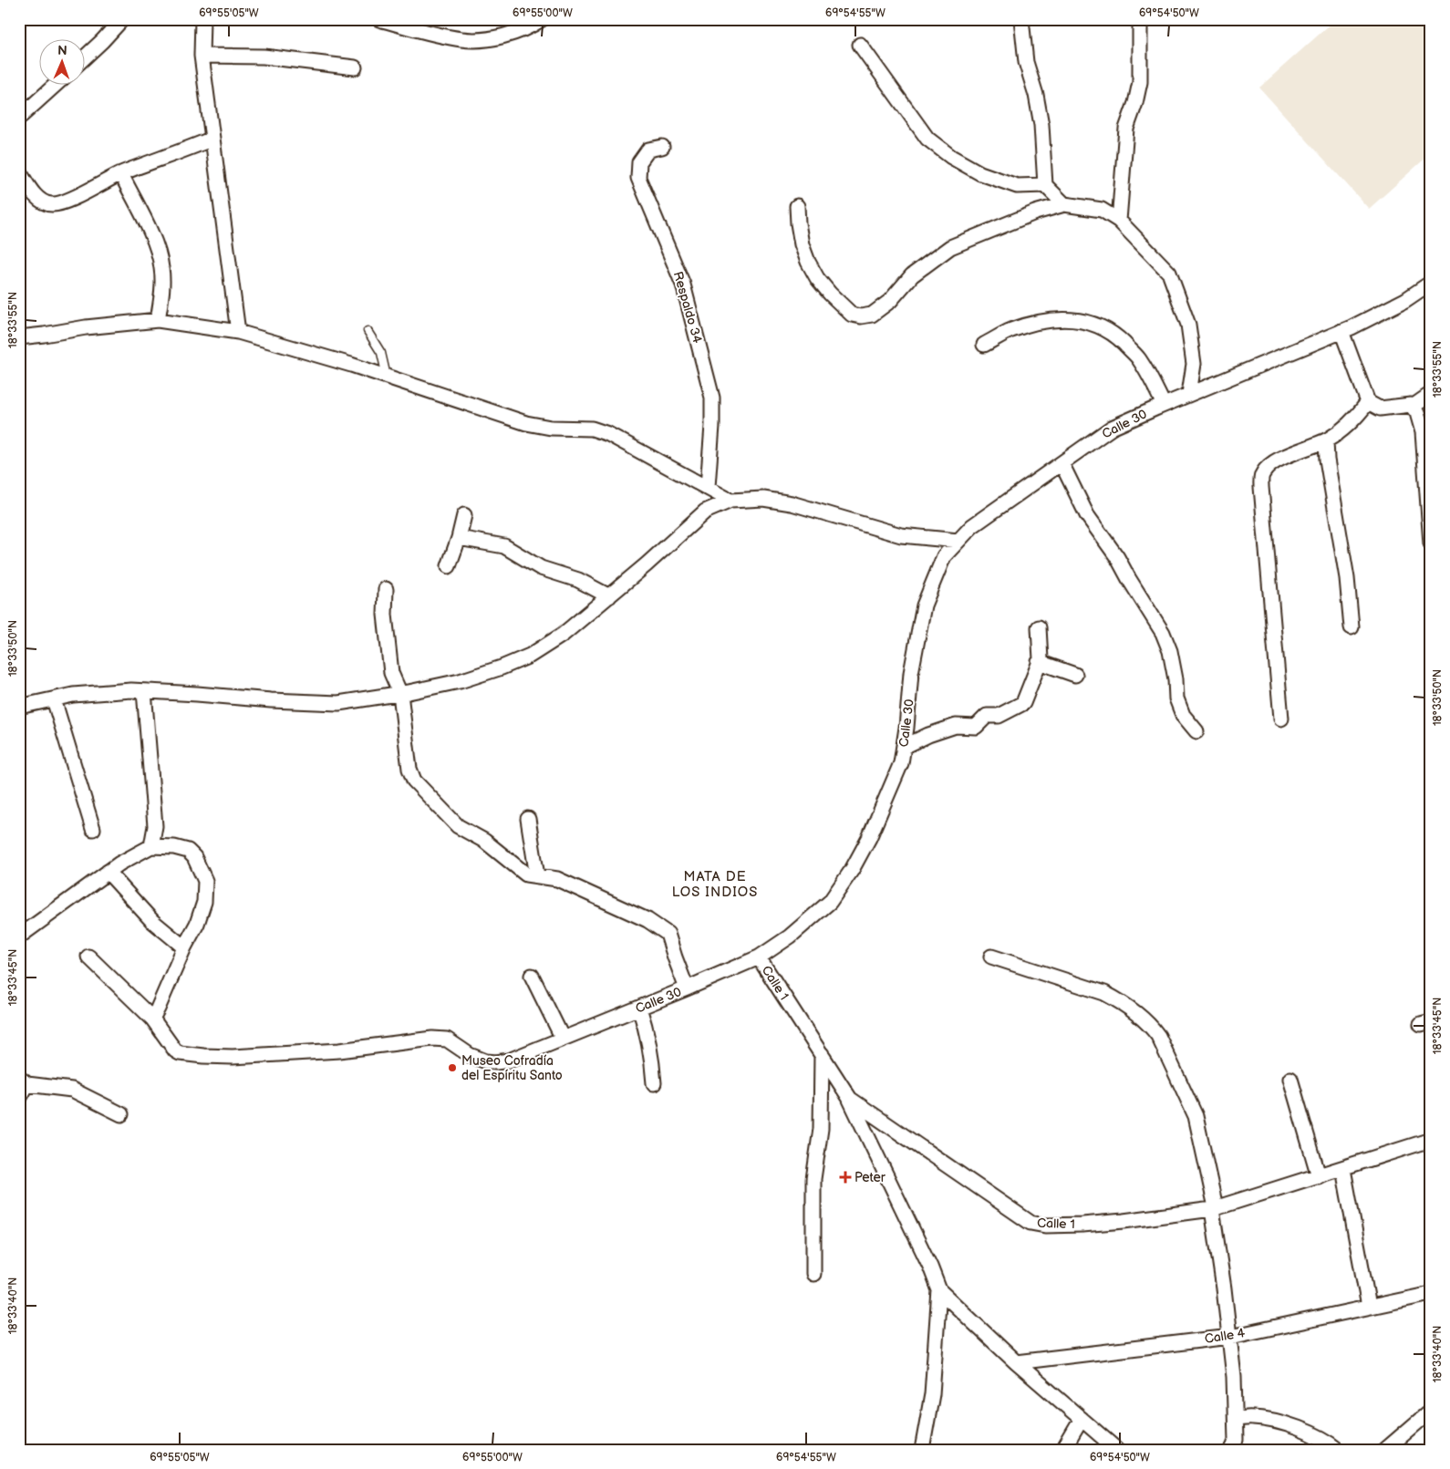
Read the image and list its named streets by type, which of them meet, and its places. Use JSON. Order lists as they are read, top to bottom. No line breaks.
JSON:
{"streets":{"street":["Respaldo 34","Calle 30","Calle 1","Calle 4"]},"crossings":[["Calle 30","Calle 1"]],"districts":["MATA DE LOS INDIOS"],"places":{"other":["Museo Cofradía del Espíritu Santo"],"health":["Peter"]},"north":"top","coordinates":["69°55'05\"W","69°55'00\"W","69°54'55\"W","69°54'50\"W","18°33'55\"N","18°33'50\"N","18°33'45\"N","18°33'40\"N"]}
